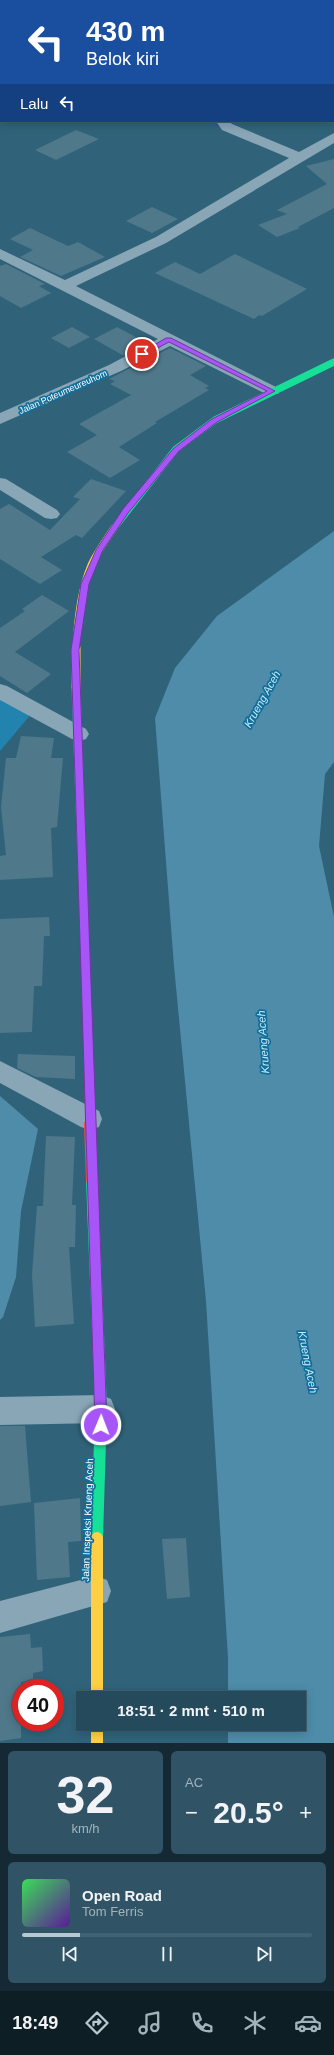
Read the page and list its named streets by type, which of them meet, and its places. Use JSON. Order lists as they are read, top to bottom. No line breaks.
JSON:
{"streets":{"street":["Jalan Poteumeureuhom","Jalan Inspeksi Krueng Aceh"]},"water":["Krueng Aceh"],"page":{"turn":["430 m","Belok kiri"],"then":"Lalu","limit":"40","trip":"18:51 · 2 mnt · 510 m","tile":[["32","km/h"],"AC"],"heat":["−","20.5°","+"],"song":["Open Road","Tom Ferris"],"tabs":"18:49"}}
